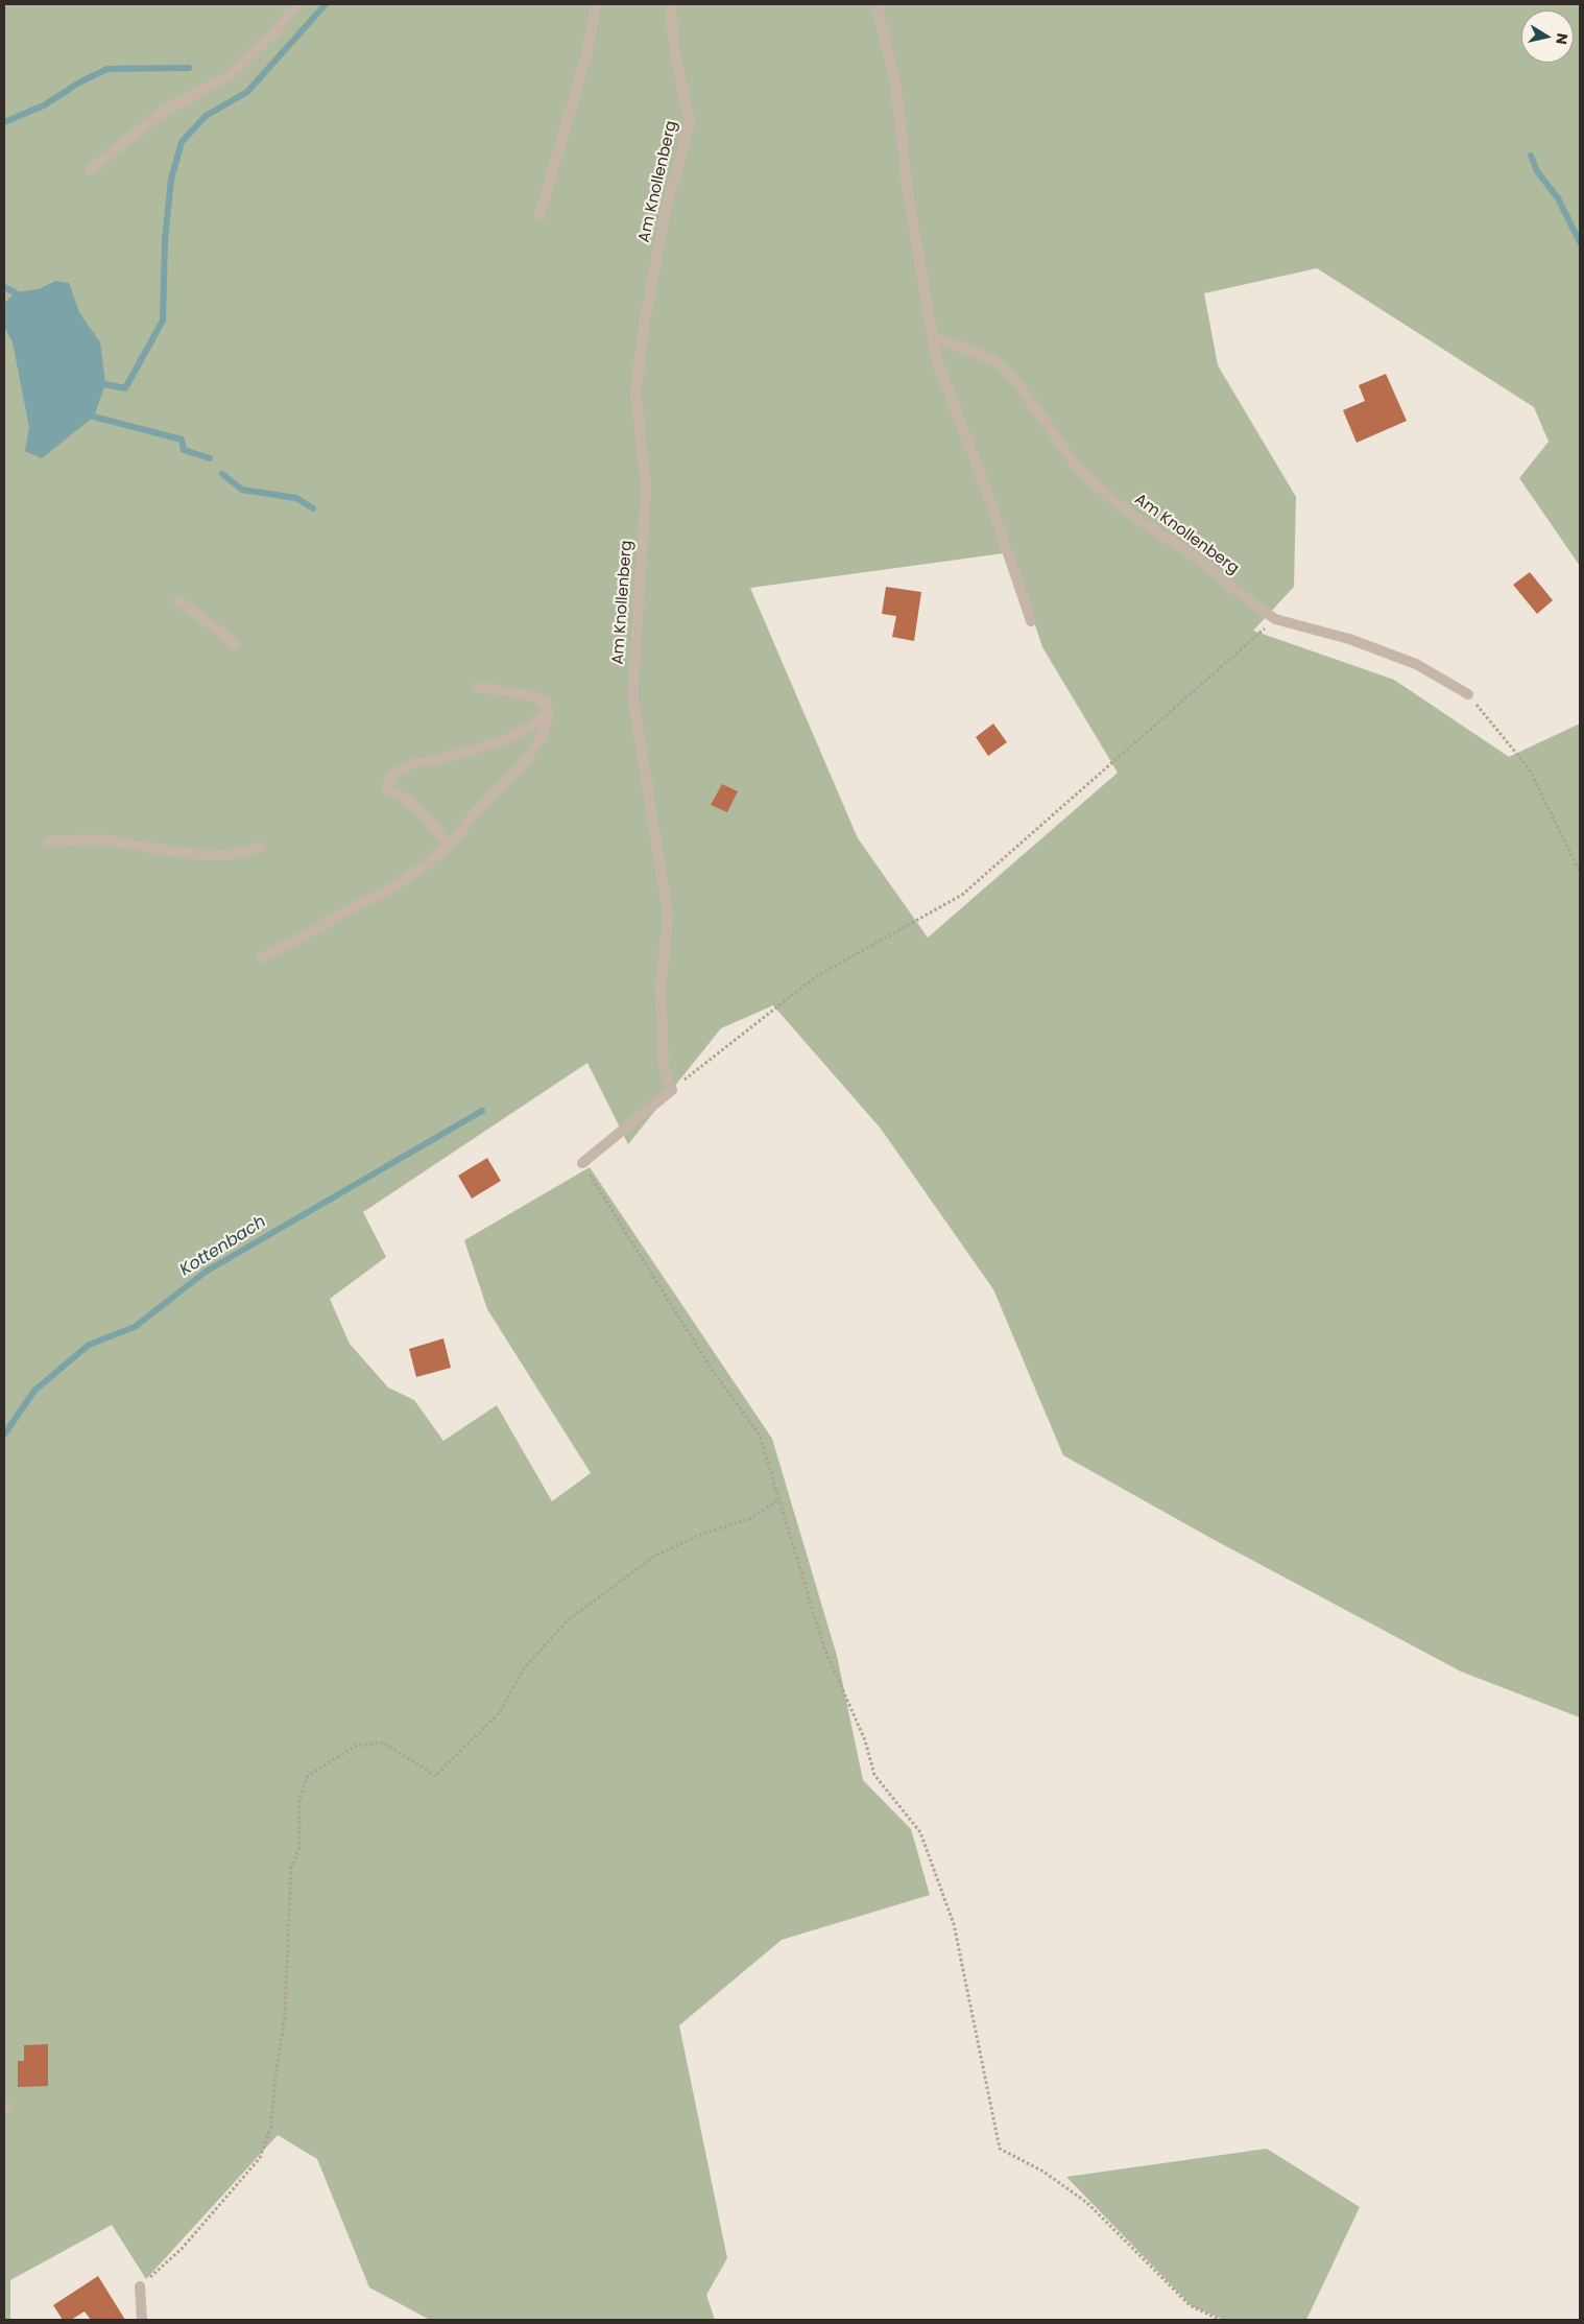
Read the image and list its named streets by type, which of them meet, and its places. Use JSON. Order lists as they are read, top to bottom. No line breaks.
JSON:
{"streets":{"lane":["Am Knollenberg"]},"water":["Kottenbach"],"north":"right"}
